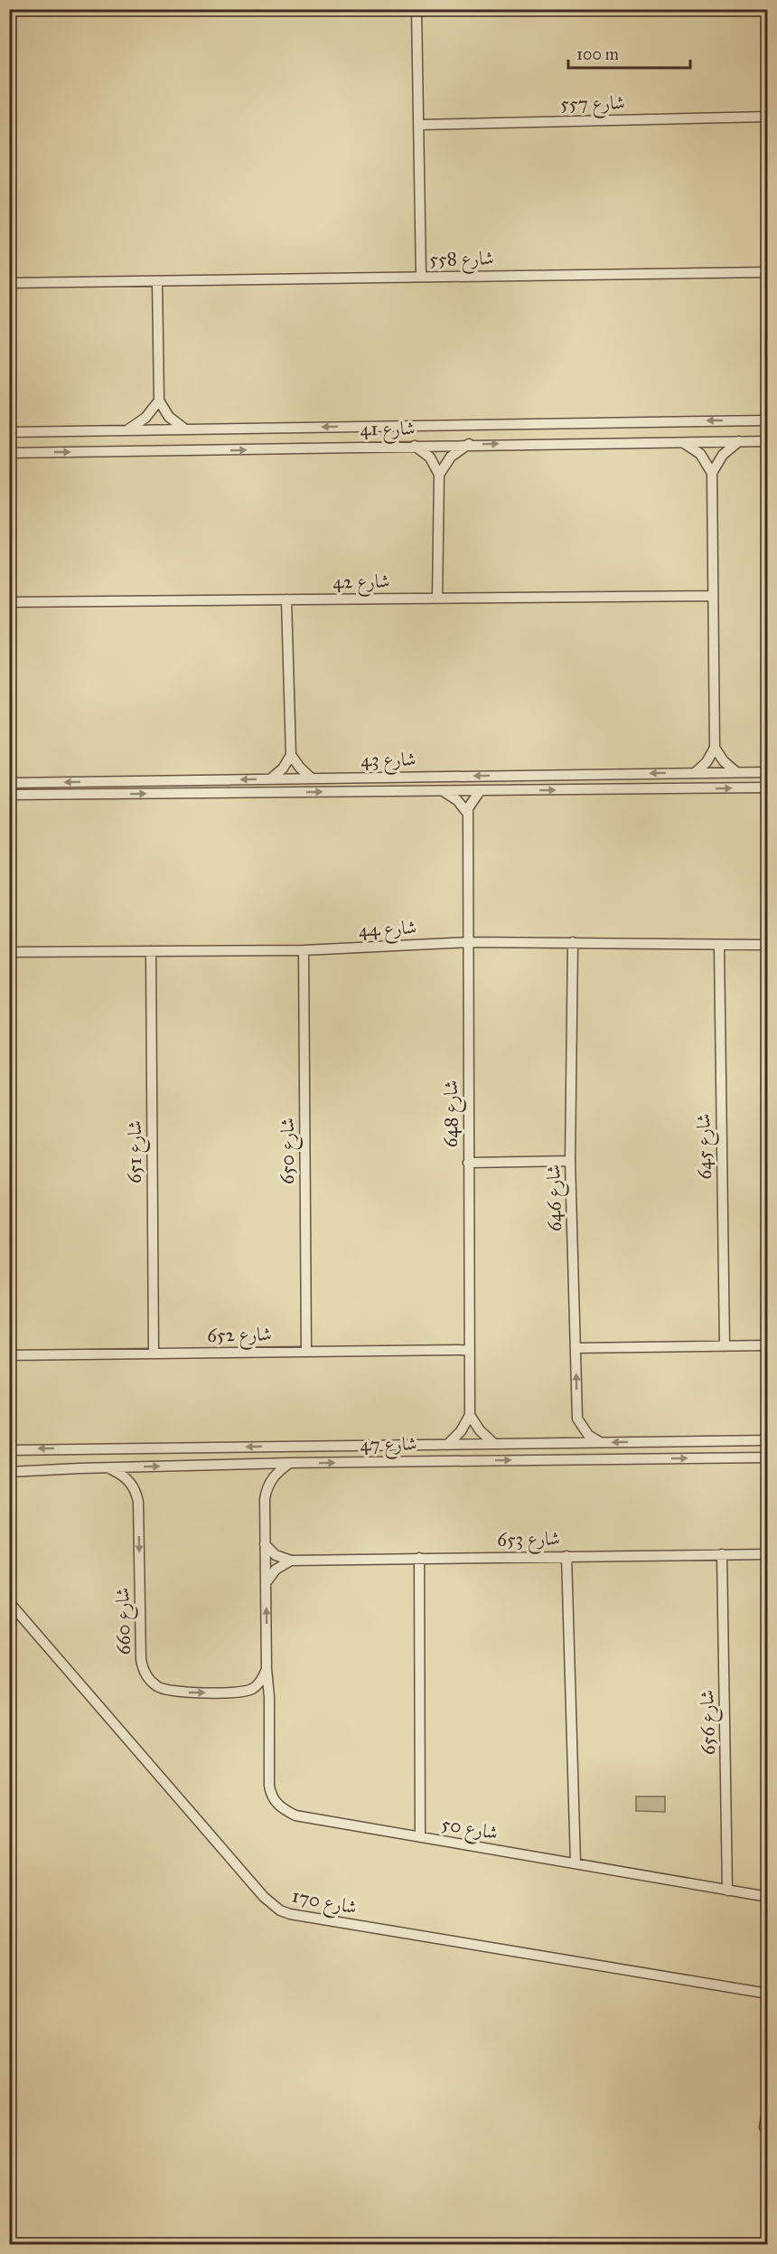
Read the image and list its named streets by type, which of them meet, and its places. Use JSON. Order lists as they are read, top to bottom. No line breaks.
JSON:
{"streets":{"street":["شارع 557","شارع 558","شارع 41","شارع 42","شارع 43","شارع 44","شارع 648","شارع 645","شارع 650","شارع 651","شارع 646","شارع 652","شارع 47","شارع 653","شارع 660","شارع 656","شارع 50","شارع 170"]},"crossings":[["شارع 43","شارع 648"],["شارع 44","شارع 648"],["شارع 44","شارع 645"],["شارع 44","شارع 650"],["شارع 44","شارع 651"],["شارع 44","شارع 646"],["شارع 648","شارع 652"],["شارع 650","شارع 652"],["شارع 651","شارع 652"],["شارع 646","شارع 47"],["شارع 47","شارع 660"],["شارع 47","شارع 50"],["شارع 653","شارع 656"],["شارع 656","شارع 50"]],"scale_bar":"100 m"}
